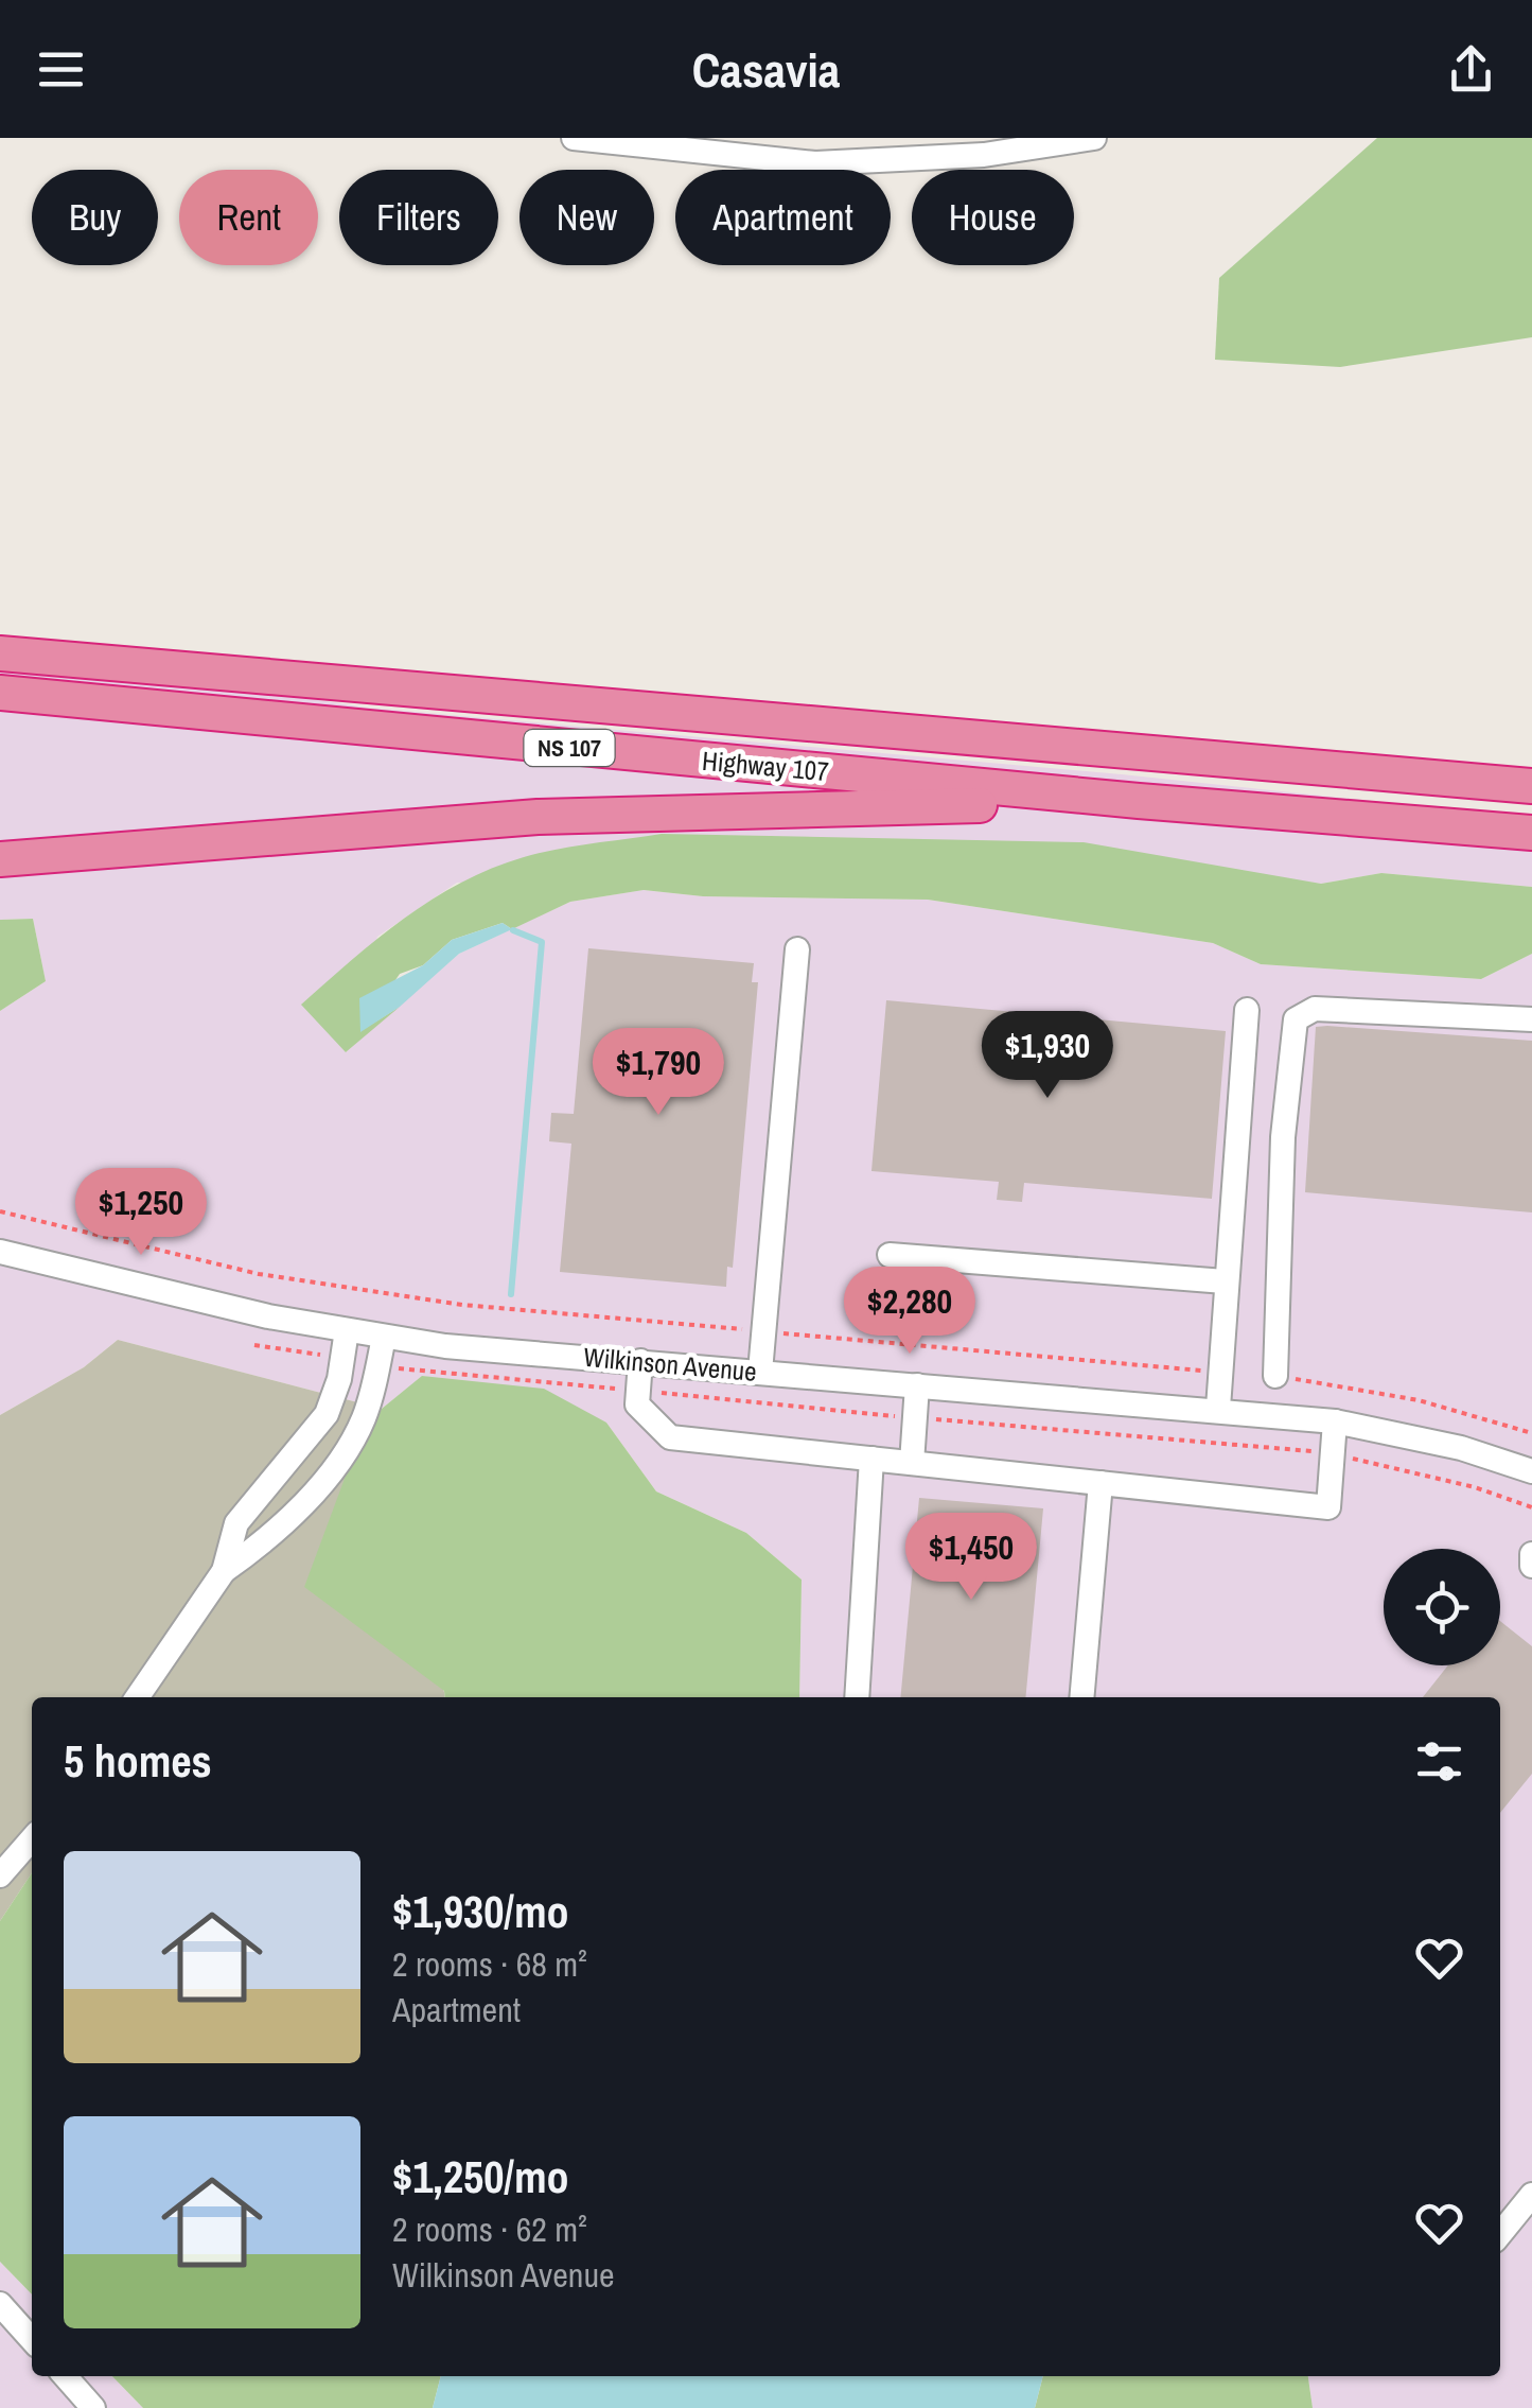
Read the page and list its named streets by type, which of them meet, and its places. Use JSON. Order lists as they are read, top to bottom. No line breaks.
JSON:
{"streets":{"highway":["NS 107","Highway 107"],"street":["Wilkinson Avenue"]},"page":{"header":"Casavia","chip":["Buy","Rent","Filters","New","Apartment","House"],"price":["$1,930","$1,790","$1,250","$2,280","$1,450"],"heading":"5 homes","list":[{"name":"$1,930/mo","note":"2 rooms · 68 m² · Apartment"},{"name":"$1,250/mo","note":"2 rooms · 62 m² · Wilkinson Avenue"}]}}
